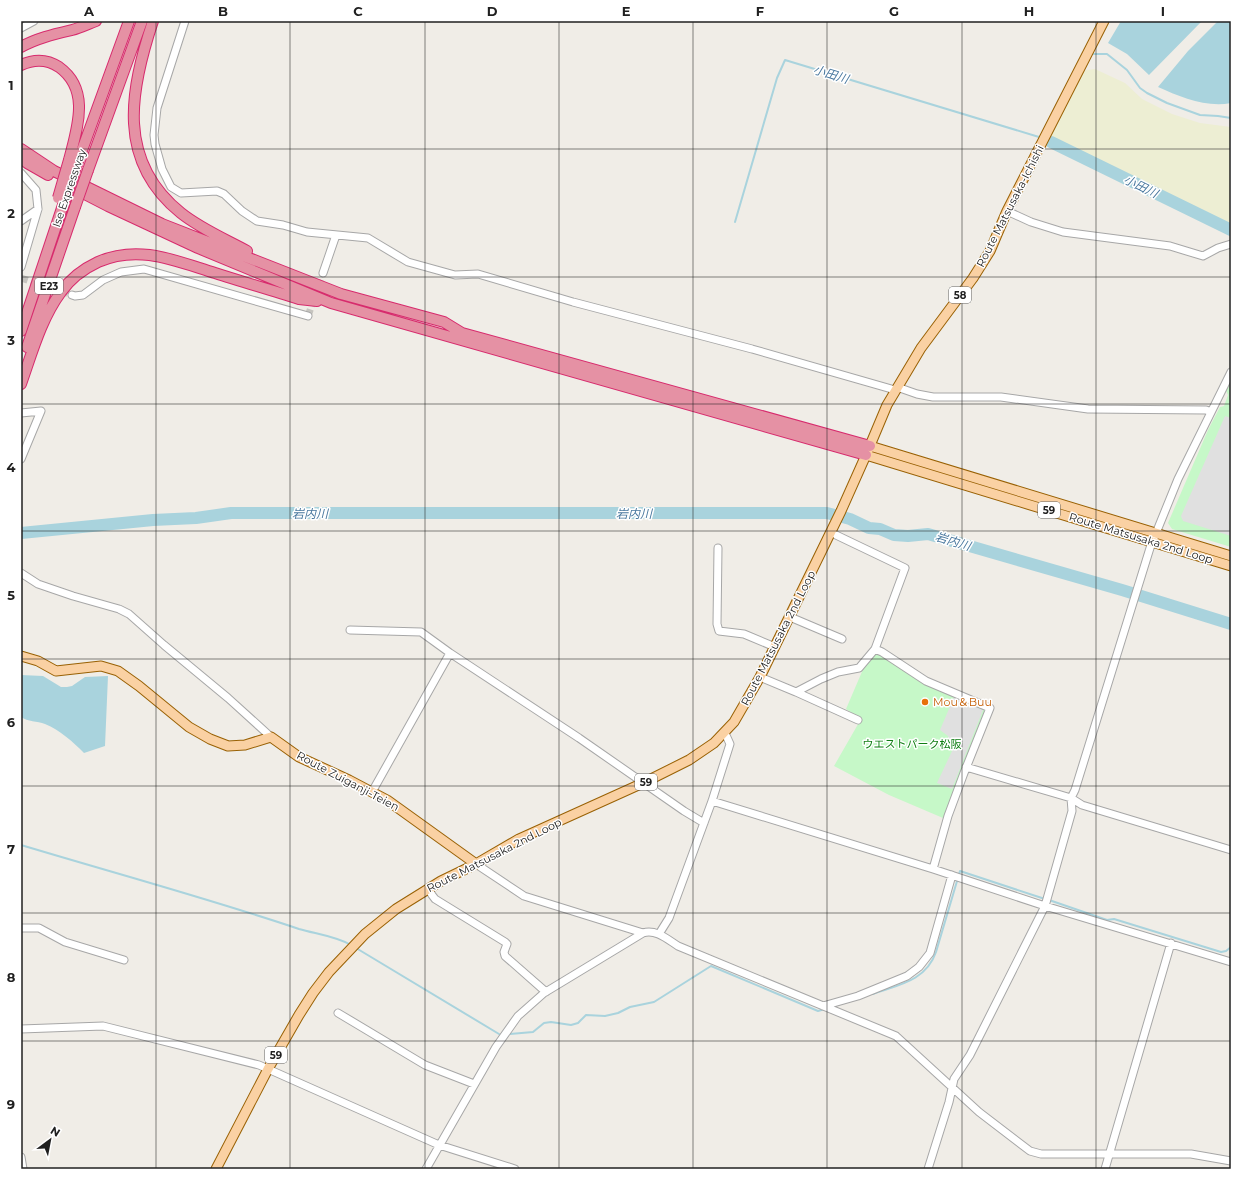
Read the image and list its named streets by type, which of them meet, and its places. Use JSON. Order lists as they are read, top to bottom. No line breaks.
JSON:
{"streets":{"highway":["Ise Expressway","E23"],"main road":["Route Matsusaka-Ichishi","58","59","Route Matsusaka 2nd Loop","Route Zuiganji-Teien"]},"crossings":[["Route Matsusaka-Ichishi","Route Matsusaka 2nd Loop"],["Route Matsusaka 2nd Loop","Route Zuiganji-Teien"]],"water":["小田川","岩内川"],"parks":["ウエストパーク松阪"],"places":["Mou＆Buu"],"north":"top right","grid":{"columns":["A","B","C","D","E","F","G","H","I"],"rows":["1","2","3","4","5","6","7","8","9"]}}
